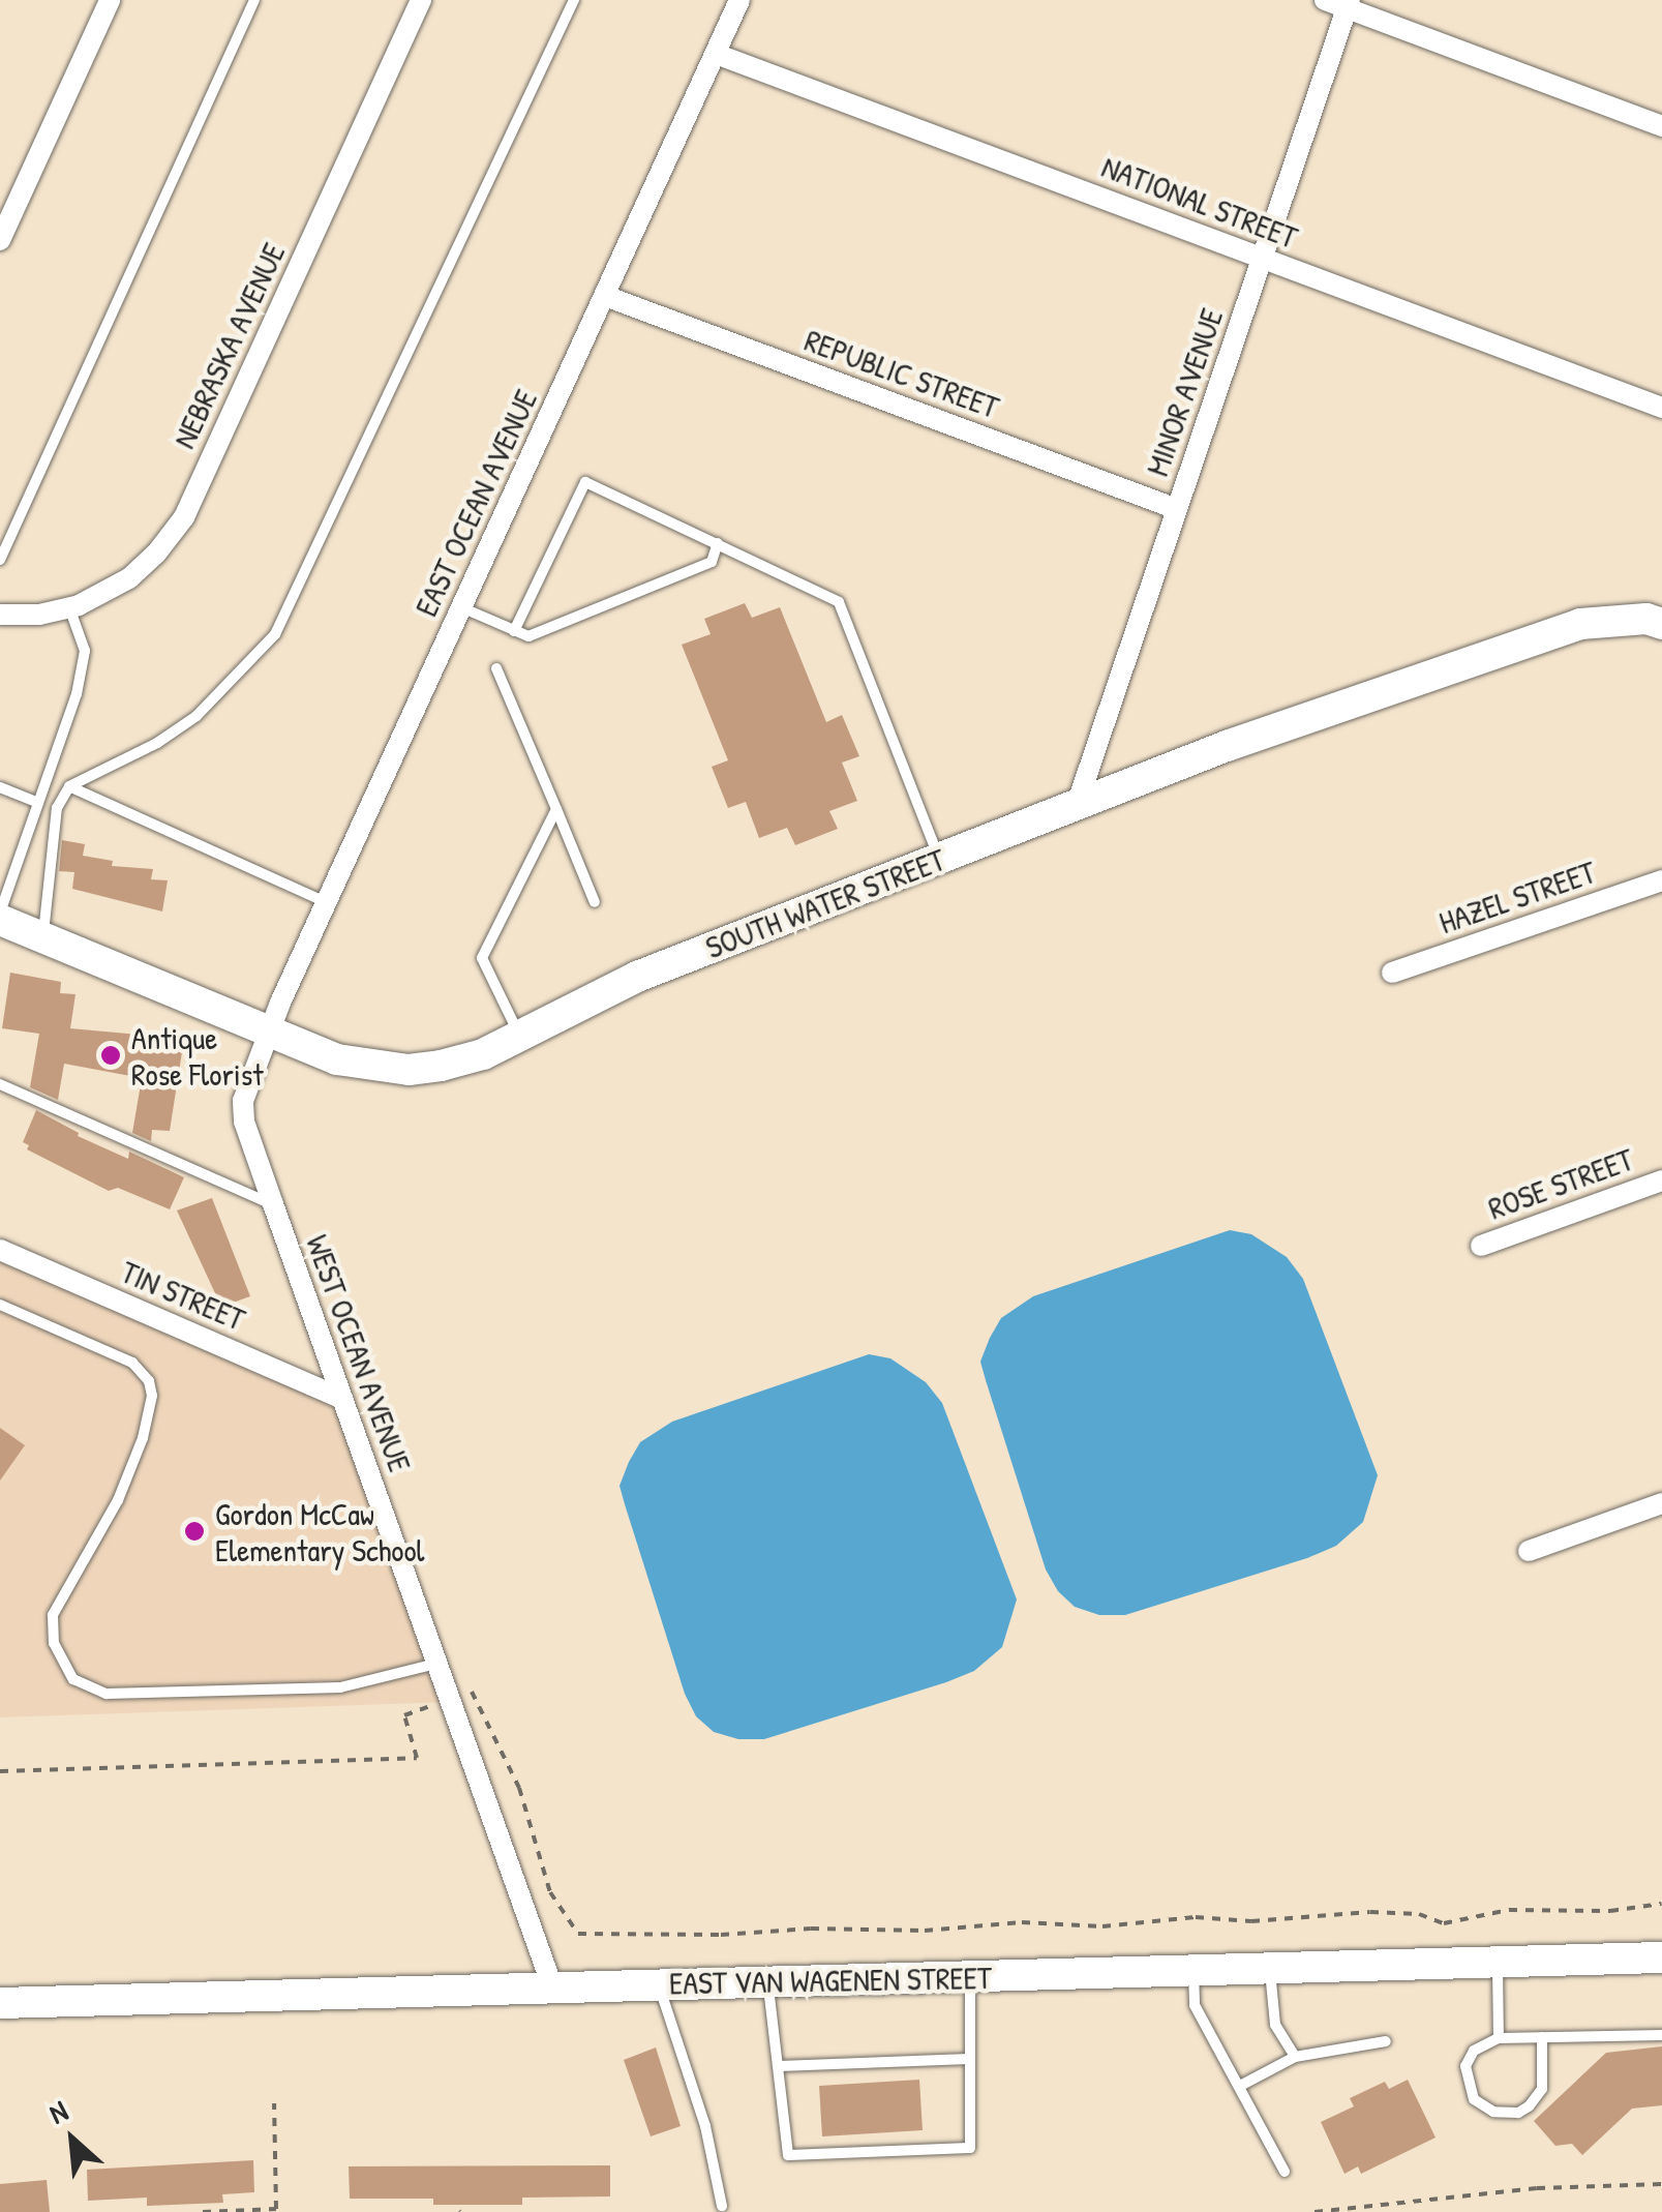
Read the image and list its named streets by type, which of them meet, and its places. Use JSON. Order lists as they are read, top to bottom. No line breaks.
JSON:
{"streets":{"main road":["SOUTH WATER STREET","EAST VAN WAGENEN STREET"],"street":["NATIONAL STREET","NEBRASKA AVENUE","REPUBLIC STREET","MINOR AVENUE","EAST OCEAN AVENUE","HAZEL STREET","ROSE STREET","TIN STREET","WEST OCEAN AVENUE"]},"crossings":[["NATIONAL STREET","MINOR AVENUE"],["NATIONAL STREET","EAST OCEAN AVENUE"],["REPUBLIC STREET","MINOR AVENUE"],["REPUBLIC STREET","EAST OCEAN AVENUE"],["MINOR AVENUE","SOUTH WATER STREET"],["EAST OCEAN AVENUE","SOUTH WATER STREET"],["EAST OCEAN AVENUE","WEST OCEAN AVENUE"],["SOUTH WATER STREET","WEST OCEAN AVENUE"],["TIN STREET","WEST OCEAN AVENUE"],["WEST OCEAN AVENUE","EAST VAN WAGENEN STREET"]],"places":["Antique Rose Florist","Gordon McCaw Elementary School"],"north":"top left"}
